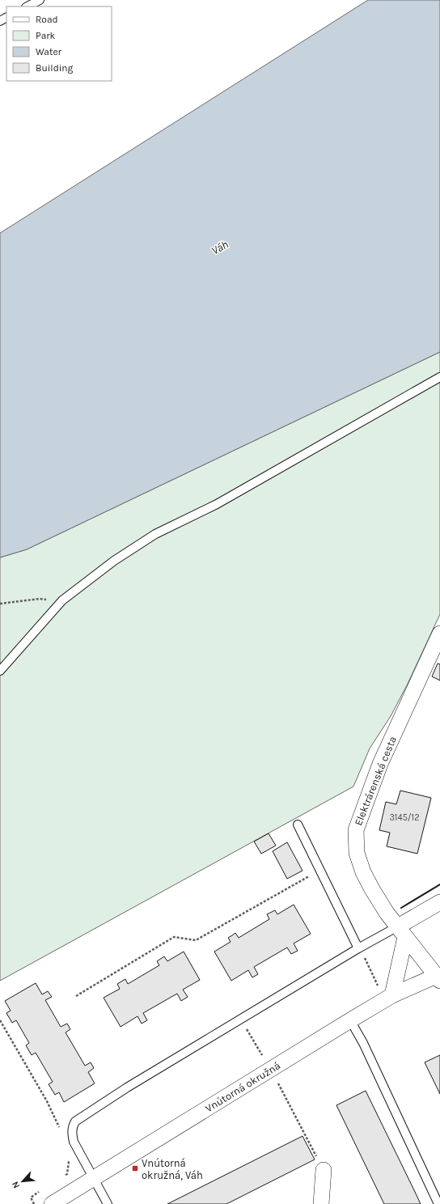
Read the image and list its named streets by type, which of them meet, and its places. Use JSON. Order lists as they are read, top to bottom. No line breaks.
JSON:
{"streets":{"street":["Elektrárenská cesta","Vnútorná okružná"]},"crossings":[["Elektrárenská cesta","Vnútorná okružná"]],"water":["Váh"],"places":{"transit":["Vnútorná okružná, Váh"]},"house_numbers":["3145/12"],"legend":["Road","Park","Water","Building"],"north":"bottom left"}
